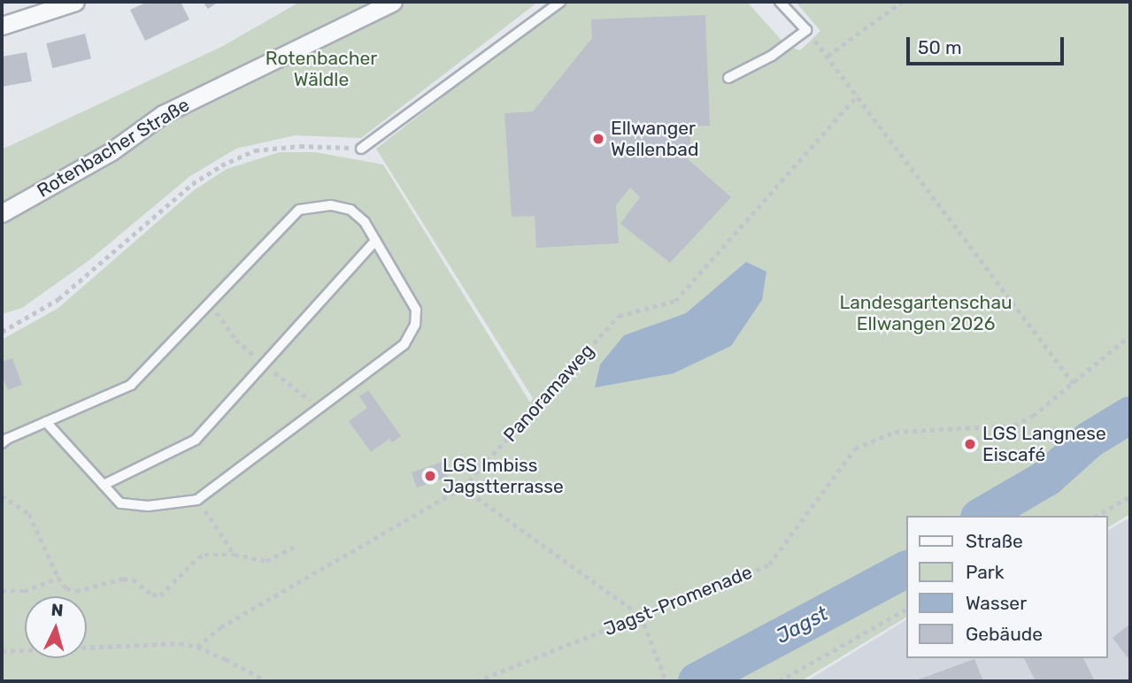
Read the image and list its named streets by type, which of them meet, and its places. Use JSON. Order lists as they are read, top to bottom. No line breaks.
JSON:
{"streets":{"street":["Rotenbacher Straße"],"path":["Panoramaweg","Jagst-Promenade"]},"water":["Jagst"],"parks":["Rotenbacher Wäldle","Landesgartenschau Ellwangen 2026"],"places":["Ellwanger Wellenbad","LGS Langnese Eiscafé","LGS Imbiss Jagstterrasse"],"legend":["Straße","Park","Wasser","Gebäude"],"scale_bar":"50 m","north":"top"}
